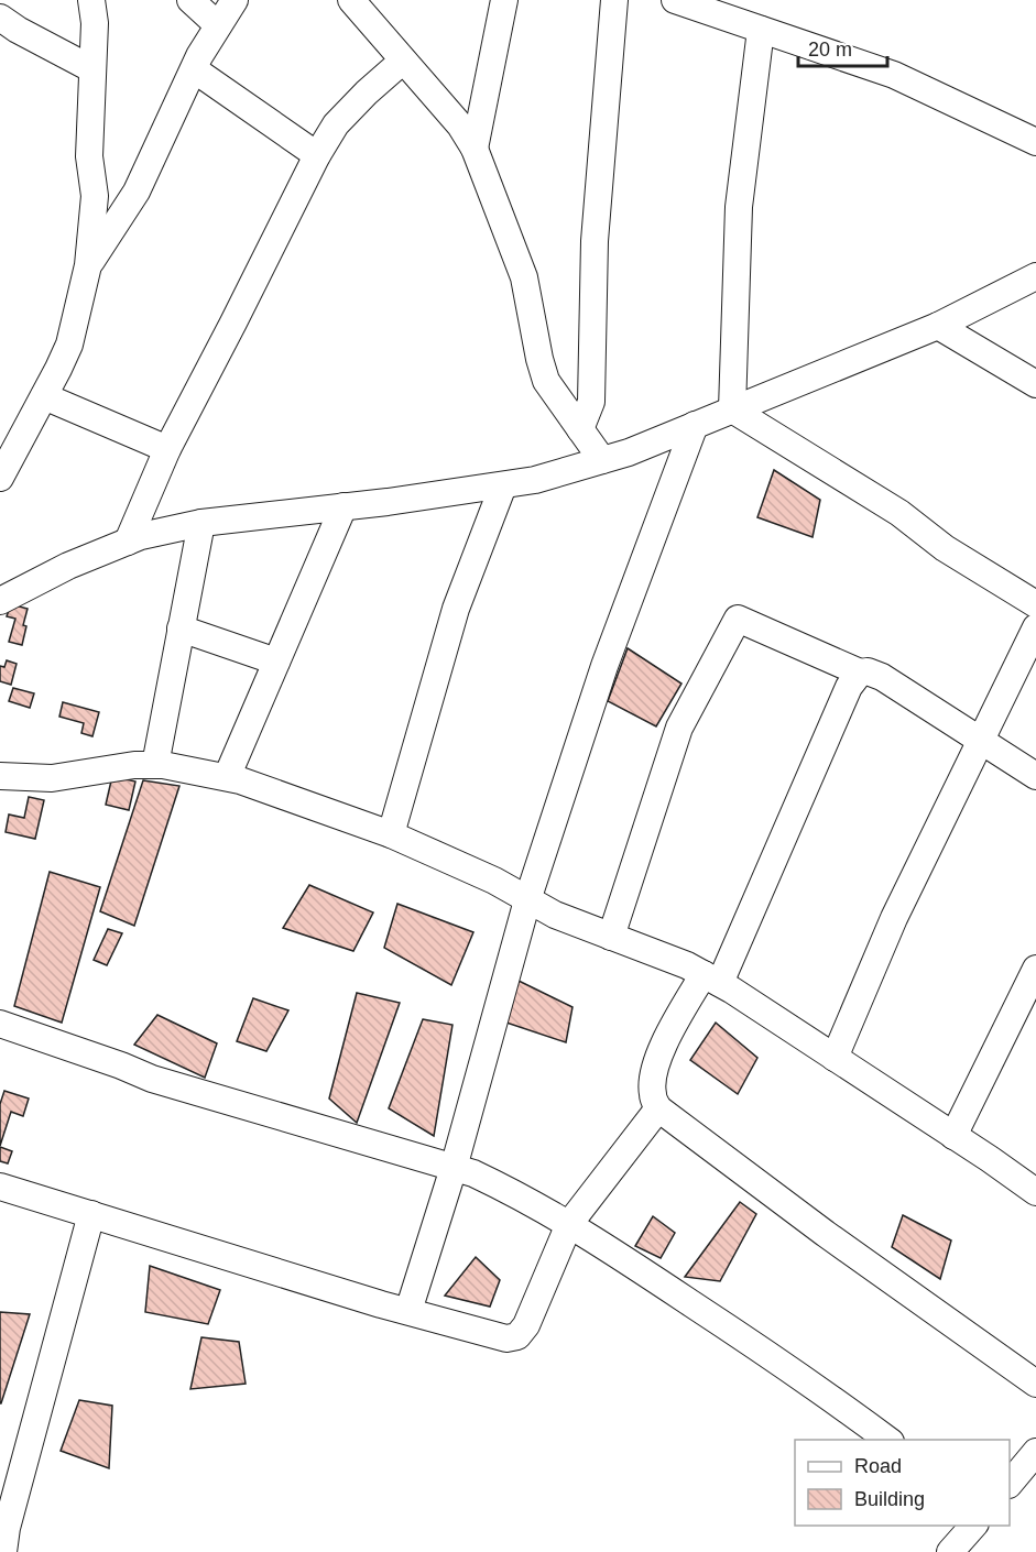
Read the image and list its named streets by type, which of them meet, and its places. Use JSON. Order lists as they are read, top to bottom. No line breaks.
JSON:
{"legend":["Road","Building"],"scale_bar":"20 m"}
